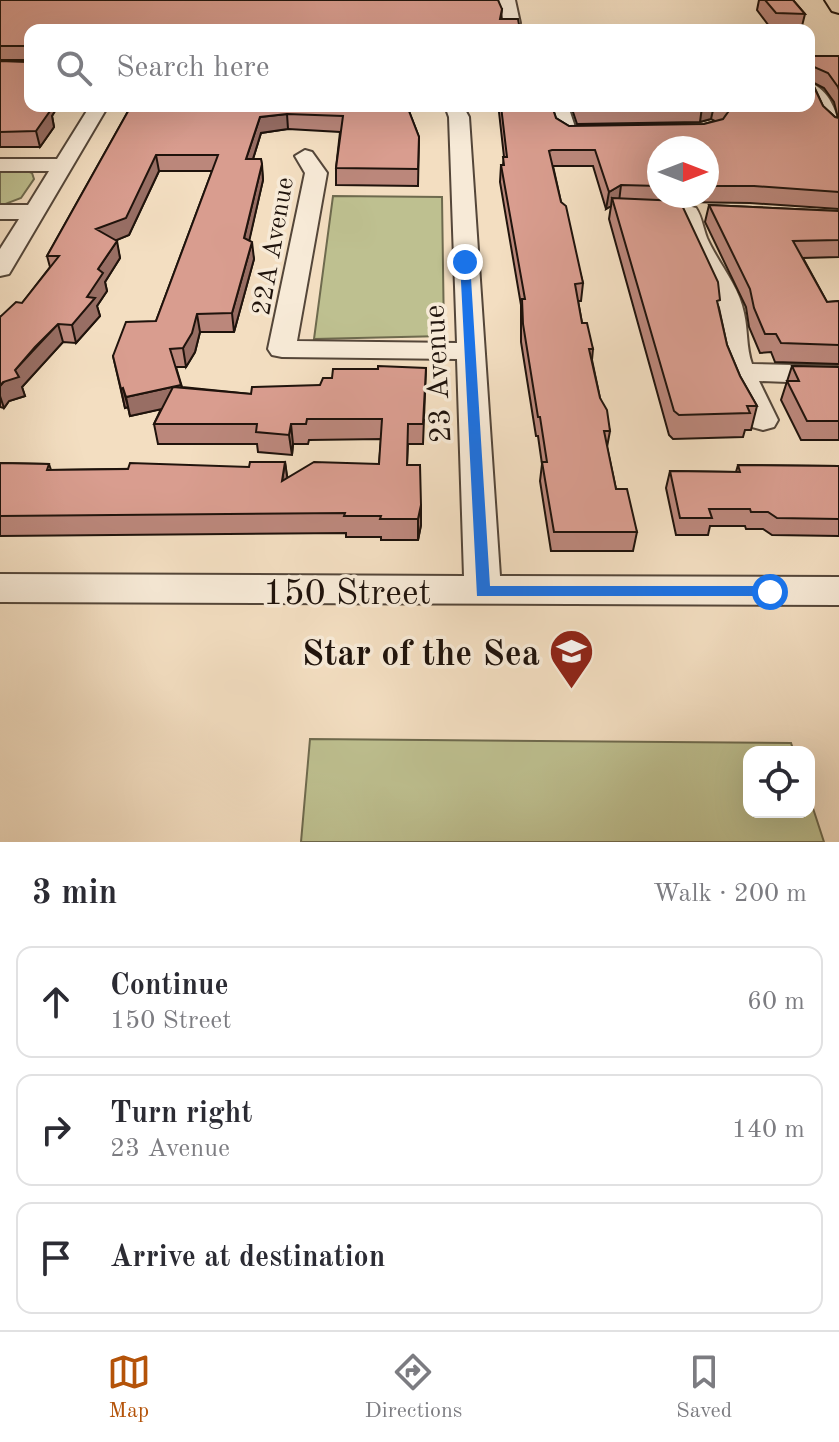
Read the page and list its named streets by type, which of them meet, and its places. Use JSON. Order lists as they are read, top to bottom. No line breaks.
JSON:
{"streets":{"street":["22A Avenue","23 Avenue","150 Street"]},"crossings":[["22A Avenue","23 Avenue"],["23 Avenue","150 Street"]],"places":{"school or university":["Star of the Sea"]},"north":"right","page":{"search":"Search here","heading":["3 min","Walk · 200 m"],"list":[["Continue","150 Street","60 m"],["Turn right","23 Avenue","140 m"],"Arrive at destination"],"nav":["Map","Directions","Saved"]}}
